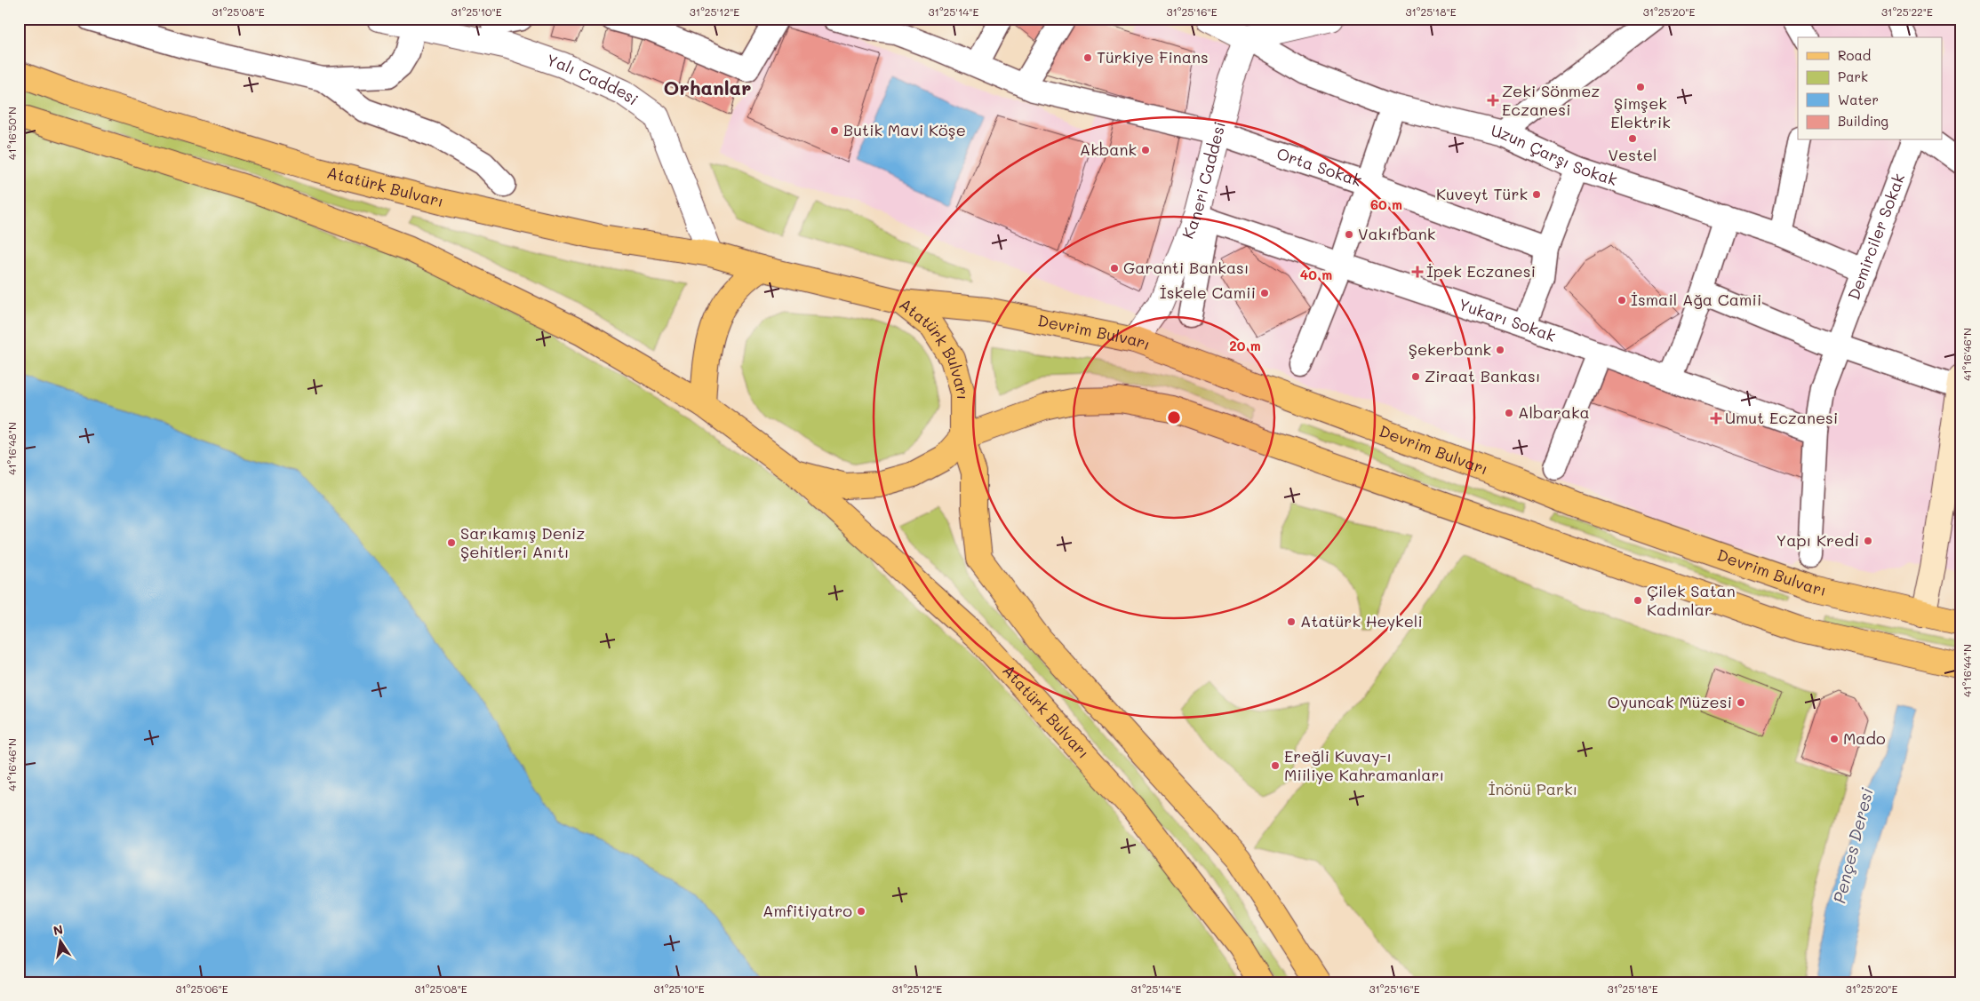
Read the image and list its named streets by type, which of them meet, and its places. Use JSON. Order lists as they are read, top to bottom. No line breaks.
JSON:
{"streets":{"main road":["Atatürk Bulvarı","Devrim Bulvarı"],"street":["Yalı Caddesi","Uzun Çarşı Sokak","Orta Sokak","Kaneri Caddesi","Demirciler Sokak","Yukarı Sokak"]},"crossings":[["Yalı Caddesi","Atatürk Bulvarı"],["Uzun Çarşı Sokak","Kaneri Caddesi"],["Uzun Çarşı Sokak","Demirciler Sokak"],["Orta Sokak","Kaneri Caddesi"],["Kaneri Caddesi","Yukarı Sokak"],["Kaneri Caddesi","Devrim Bulvarı"],["Atatürk Bulvarı","Devrim Bulvarı"],["Demirciler Sokak","Yukarı Sokak"]],"districts":["Orhanlar"],"water":["Pençes Deresi"],"parks":["İnönü Parkı"],"places":{"other":["Türkiye Finans","Şimşek Elektrik","Butik Mavi Köşe","Vestel","Akbank","Kuveyt Türk","Vakıfbank","Garanti Bankası","İskele Camii","İsmail Ağa Camii","Şekerbank","Ziraat Bankası","Albaraka","Yapı Kredi","Sarıkamış Deniz Şehitleri Anıtı","Çilek Satan Kadınlar","Atatürk Heykeli","Oyuncak Müzesi","Mado","Ereğli Kuvay-ı Miiliye Kahramanları","Amfitiyatro"],"health":["Zeki Sönmez Eczanesi","İpek Eczanesi","Umut Eczanesi"]},"legend":["Road","Park","Water","Building"],"north":"top","coordinates":["31°25'08\"E","31°25'10\"E","31°25'12\"E","31°25'14\"E","31°25'16\"E","31°25'18\"E","31°25'20\"E","31°25'22\"E","41°16'50\"N","41°16'46\"N","41°16'48\"N","41°16'44\"N","31°25'06\"E"],"rings":["60 m","40 m","20 m"]}
